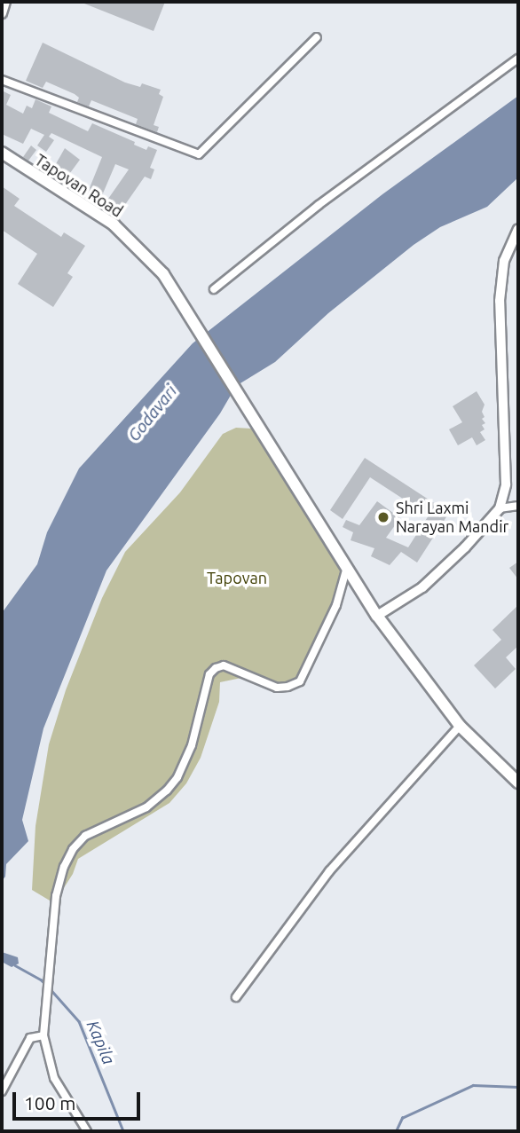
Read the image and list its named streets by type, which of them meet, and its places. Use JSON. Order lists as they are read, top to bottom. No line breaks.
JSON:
{"streets":{"main road":["Tapovan Road"]},"water":["Godavari","Kapila"],"parks":["Tapovan"],"places":["Shri Laxmi Narayan Mandir"],"scale_bar":"100 m"}
